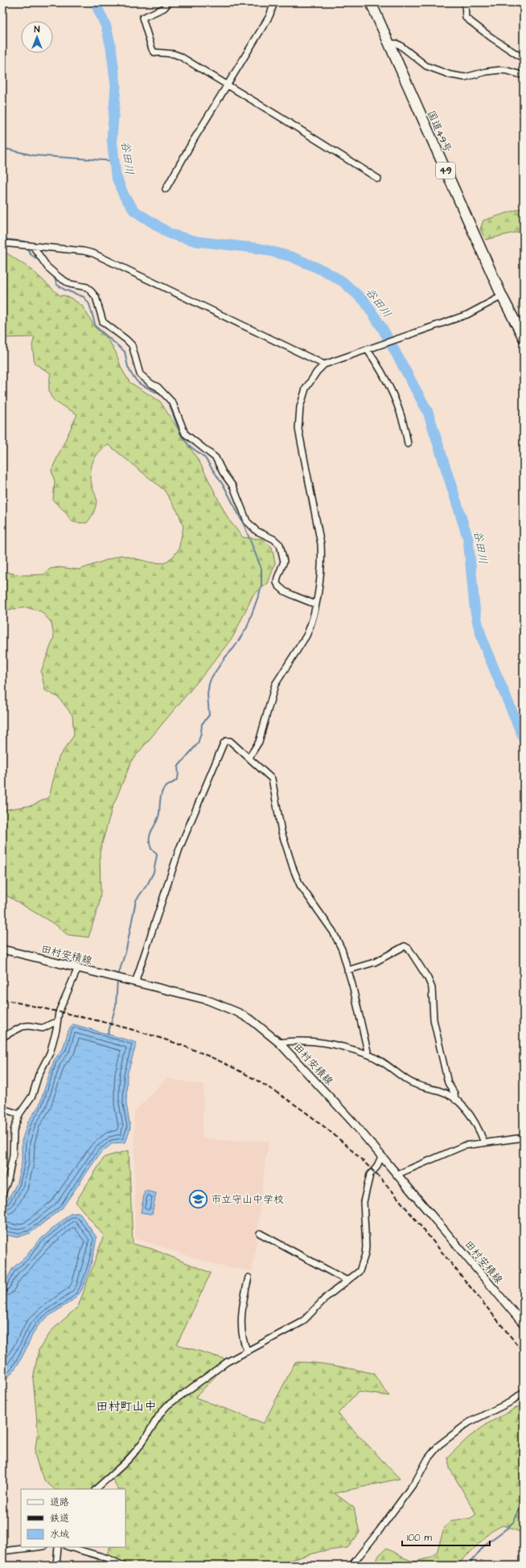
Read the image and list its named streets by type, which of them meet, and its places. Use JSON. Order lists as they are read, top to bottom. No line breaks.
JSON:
{"streets":{"highway":["国道49号","49"],"main road":["田村安積線"]},"districts":["田村町山中"],"water":["谷田川"],"places":{"school or university":["市立守山中学校"]},"legend":["道路","鉄道","水域"],"scale_bar":"100 m","north":"top"}
